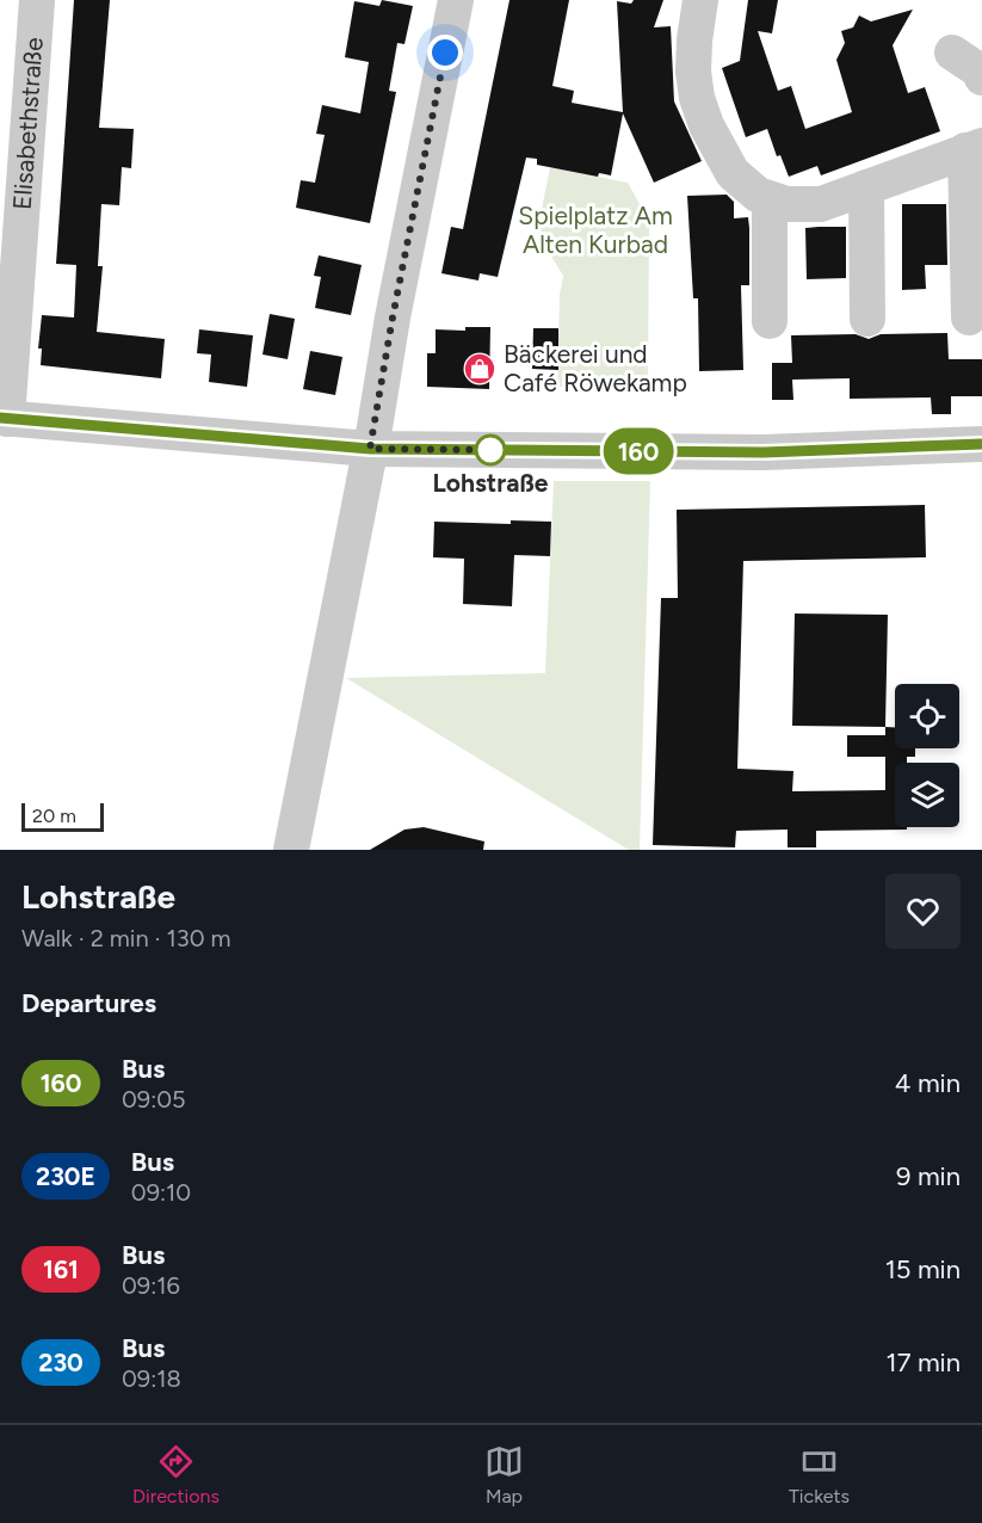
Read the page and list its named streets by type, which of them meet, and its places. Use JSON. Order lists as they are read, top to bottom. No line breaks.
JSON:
{"streets":{"street":["Elisabethstraße"]},"parks":["Spielplatz Am Alten Kurbad"],"places":{"shop":["Bäckerei und Café Röwekamp"],"other":["Lohstraße"]},"lines":["bus line 160"],"scale_bar":"20 m","page":{"on_map":"160","scale":"20 m","heading":[["Lohstraße","Walk · 2 min · 130 m"],"Departures"],"list":[{"mark":"160","name":"Bus","note":"09:05","value":"4 min"},{"mark":"230E","name":"Bus","note":"09:10","value":"9 min"},{"mark":"161","name":"Bus","note":"09:16","value":"15 min"},{"mark":"230","name":"Bus","note":"09:18","value":"17 min"}],"tabs":["Directions","Map","Tickets"]}}
